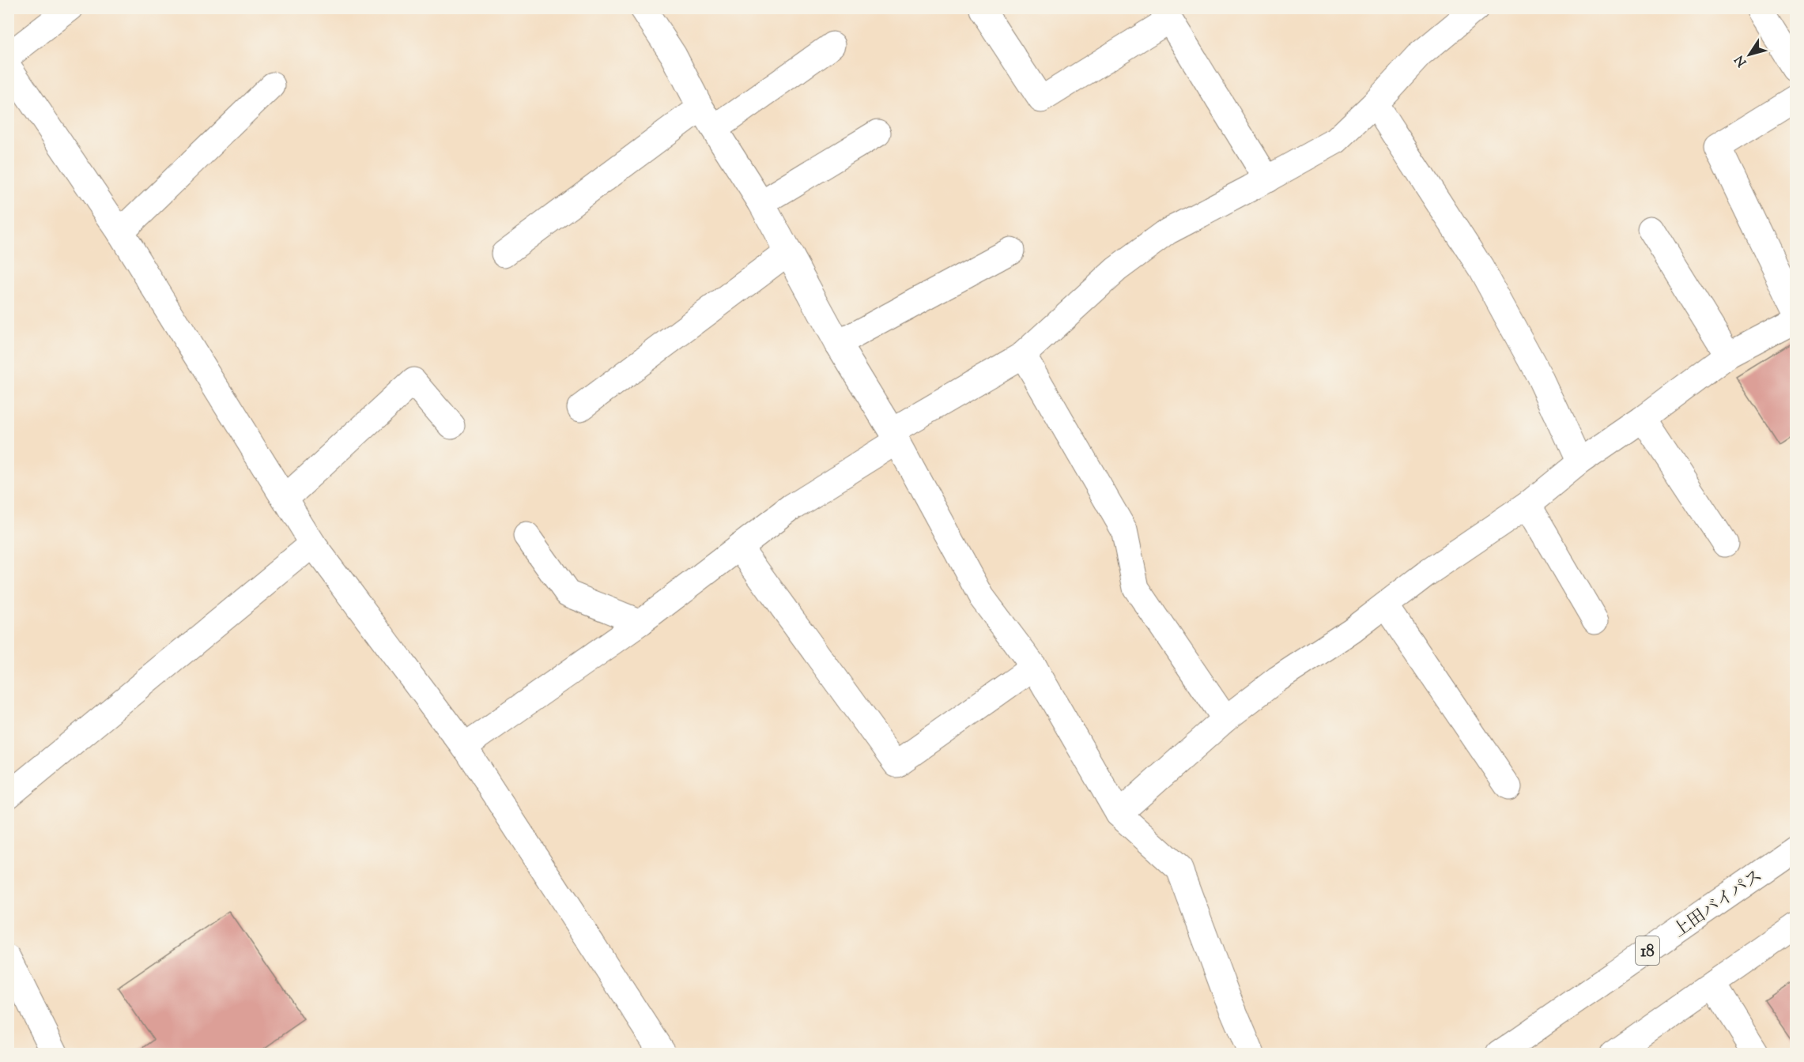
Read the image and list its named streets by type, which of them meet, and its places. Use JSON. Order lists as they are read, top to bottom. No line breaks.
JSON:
{"streets":{"main road":["上田バイパス","18"]},"north":"bottom left"}
